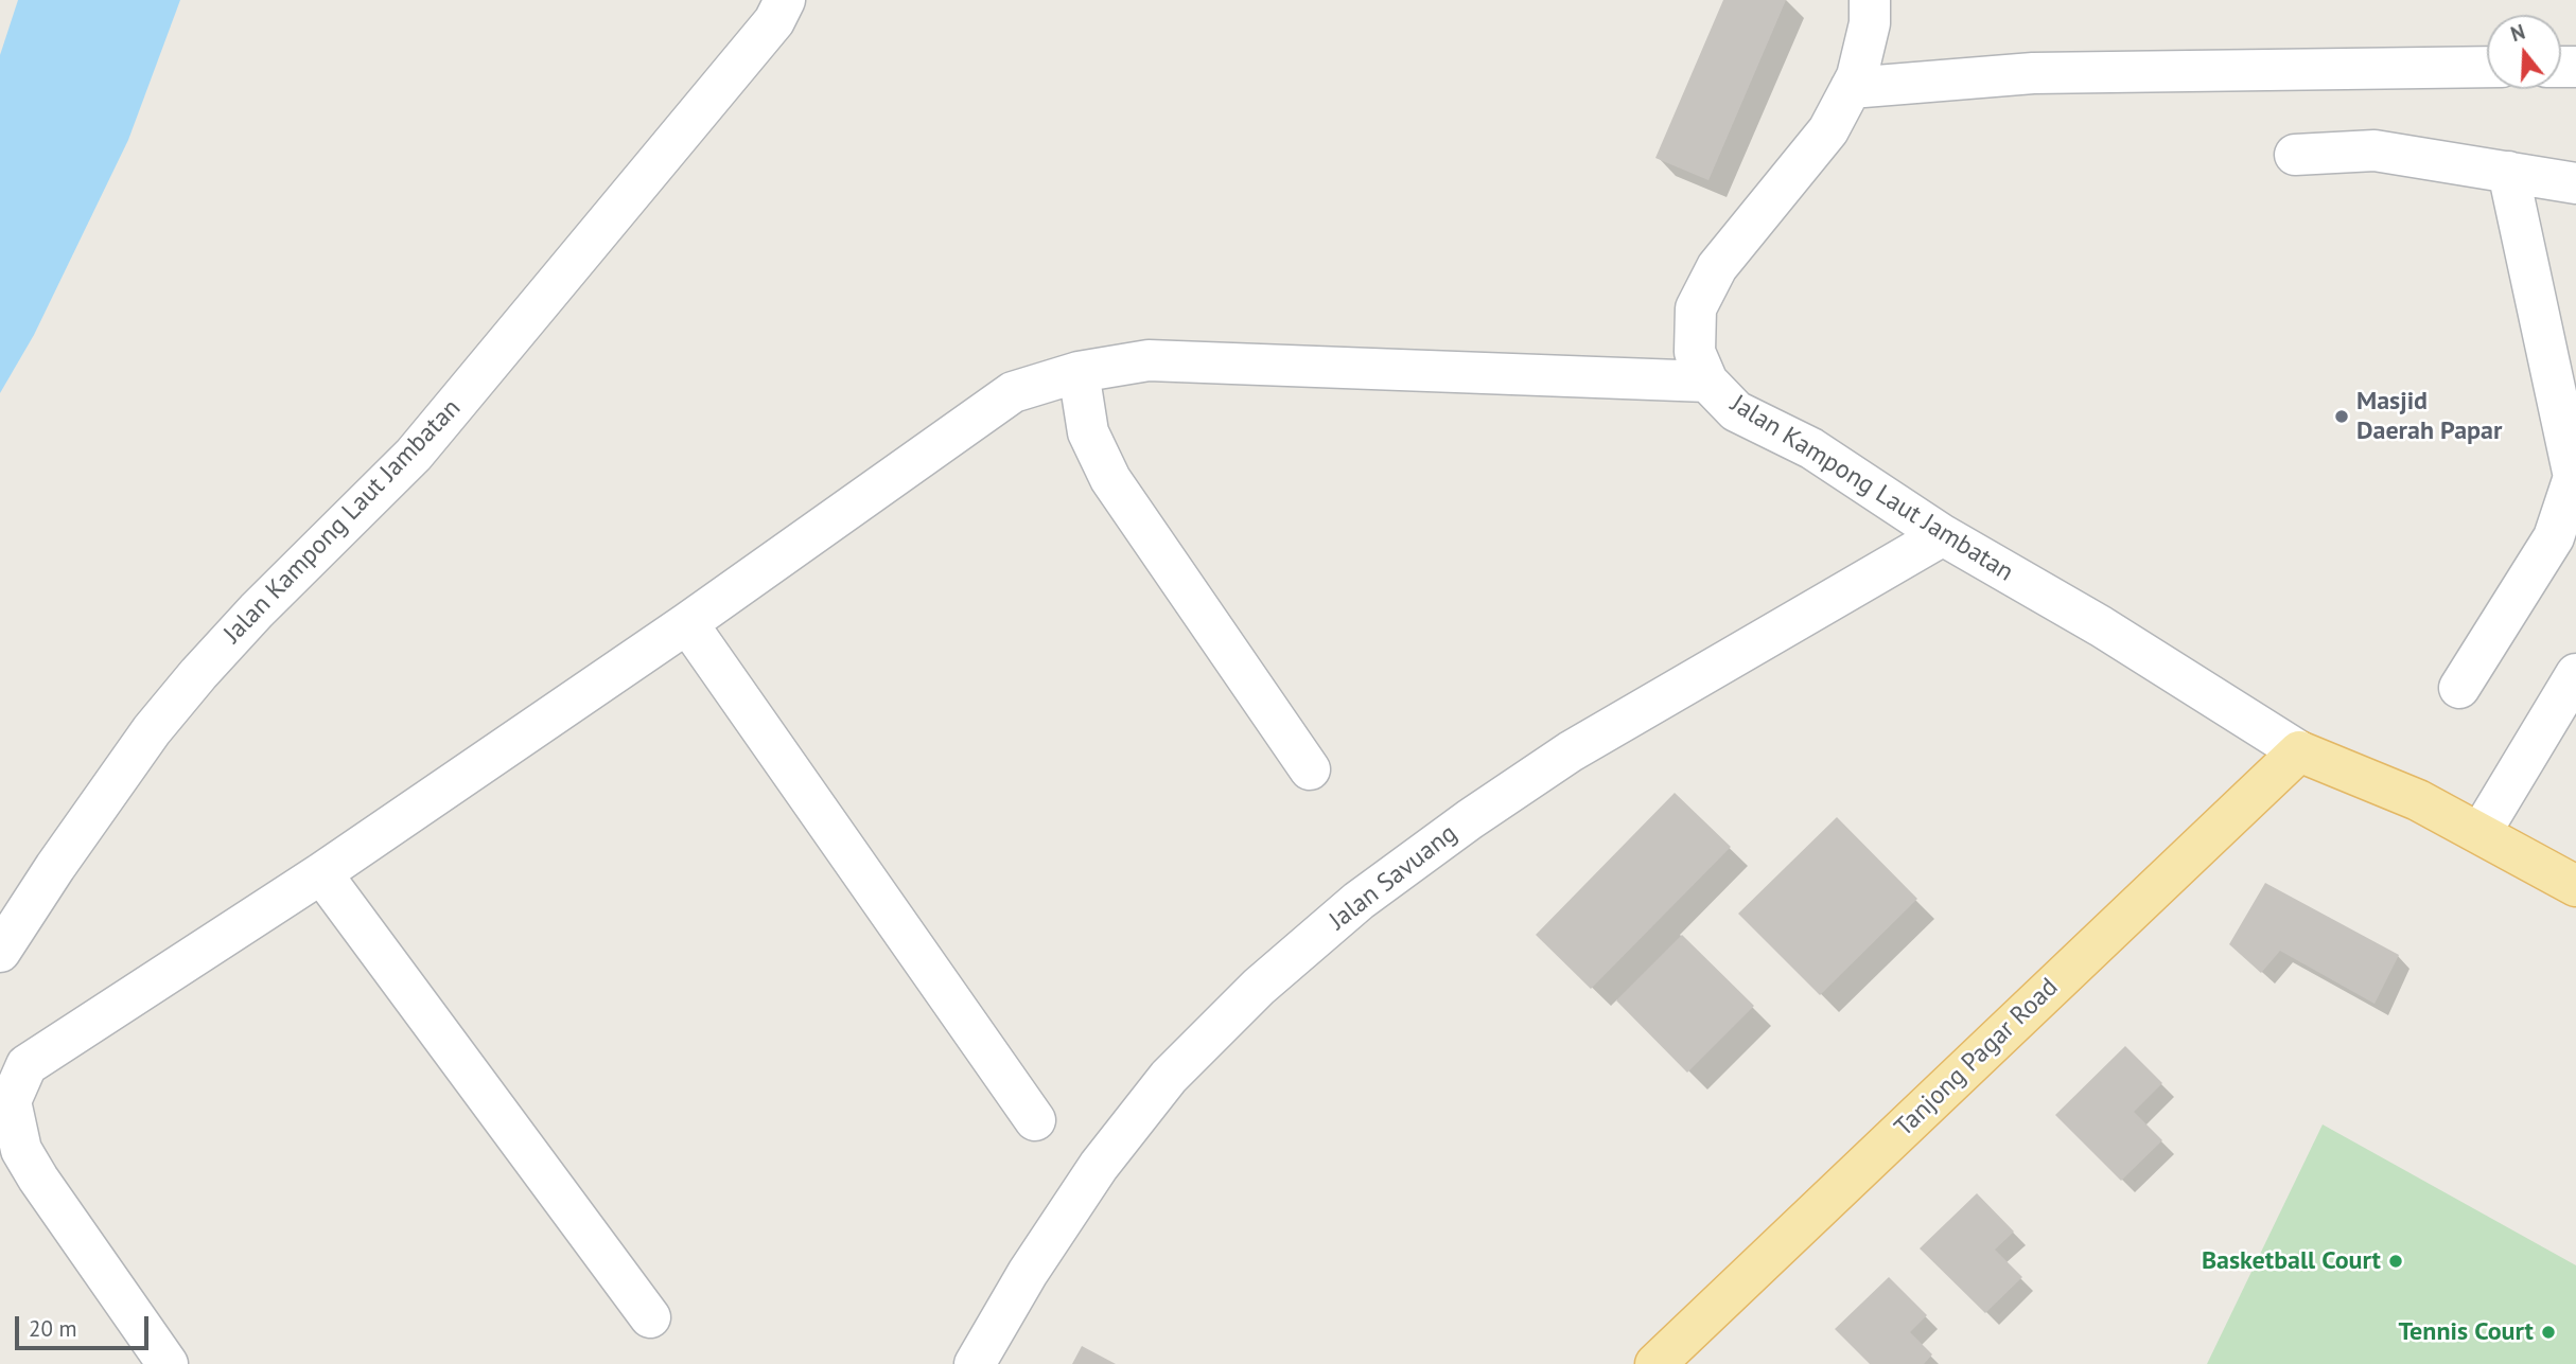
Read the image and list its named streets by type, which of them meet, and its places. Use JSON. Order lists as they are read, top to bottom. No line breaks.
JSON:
{"streets":{"main road":["Tanjong Pagar Road"],"street":["Jalan Kampong Laut Jambatan","Jalan Savuang"]},"crossings":[["Jalan Kampong Laut Jambatan","Jalan Savuang"],["Jalan Kampong Laut Jambatan","Tanjong Pagar Road"]],"places":["Masjid Daerah Papar","Basketball Court","Tennis Court"],"scale_bar":"20 m","north":"top"}
